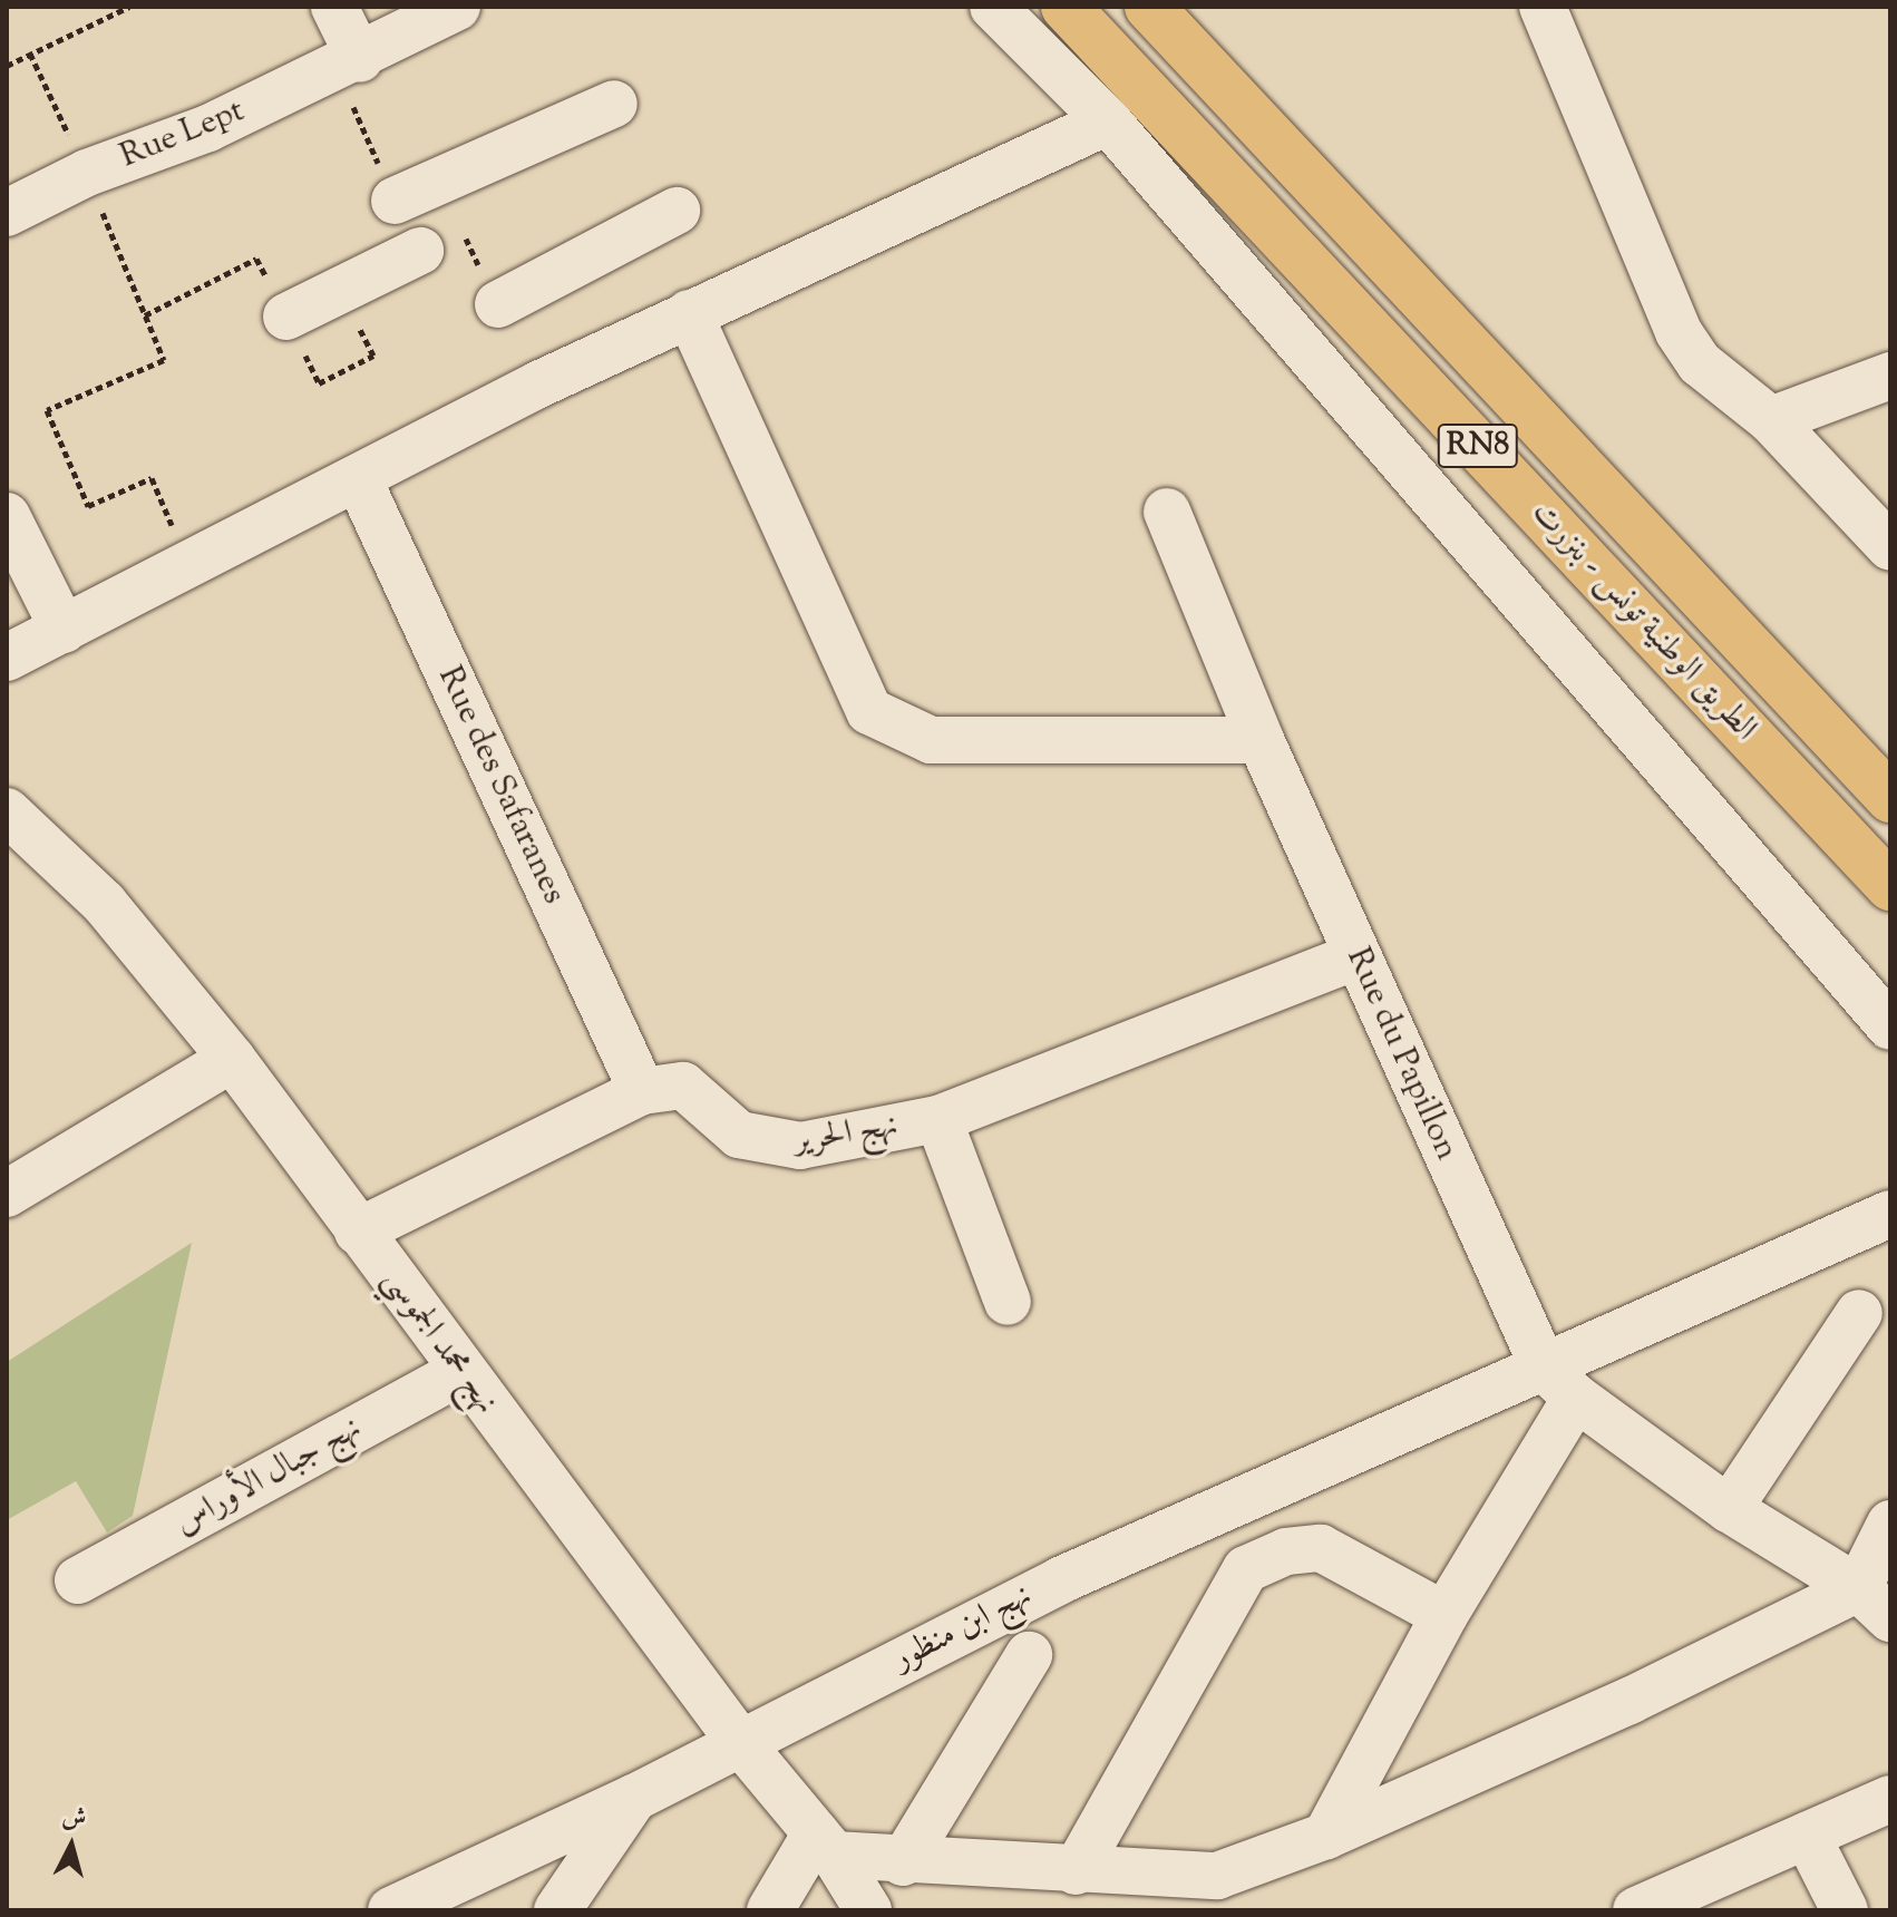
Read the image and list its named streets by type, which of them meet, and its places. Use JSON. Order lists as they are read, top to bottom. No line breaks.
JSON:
{"streets":{"highway":["RN8","الطريق الوطنية تونس - بنزرت"],"street":["Rue Lept","Rue des Safaranes","Rue du Papillon","نهج الحرير","نهج محمد الجموسي","نهج جبال الأوراس","نهج ابن منظور"]},"crossings":[["RN8","الطريق الوطنية تونس - بنزرت"],["Rue des Safaranes","نهج الحرير"],["Rue du Papillon","نهج الحرير"],["Rue du Papillon","نهج ابن منظور"],["نهج الحرير","نهج محمد الجموسي"],["نهج محمد الجموسي","نهج جبال الأوراس"],["نهج محمد الجموسي","نهج ابن منظور"]],"north":"top"}
